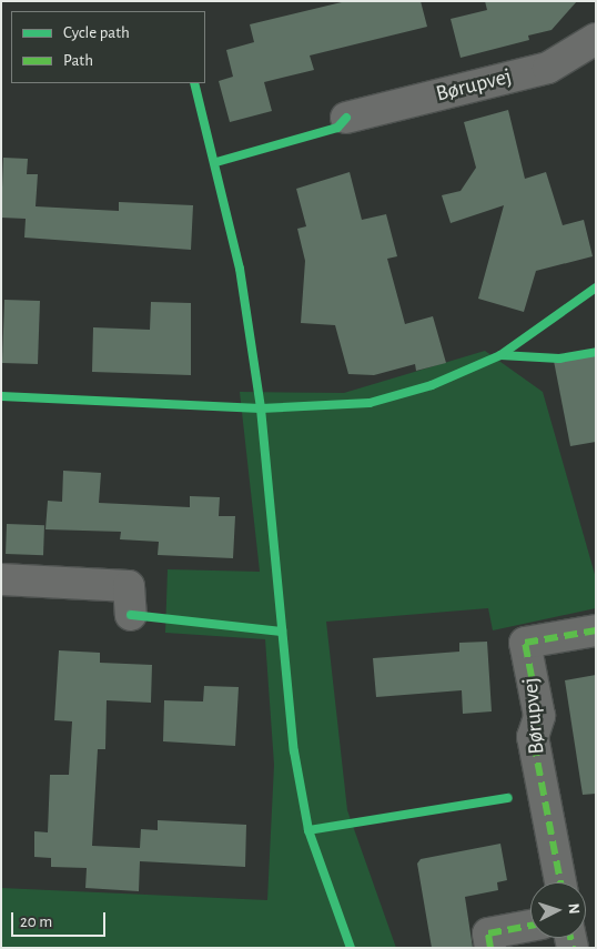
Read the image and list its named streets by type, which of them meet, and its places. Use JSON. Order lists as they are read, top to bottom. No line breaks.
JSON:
{"streets":{"street":["Børupvej"]},"legend":["Cycle path","Path"],"scale_bar":"20 m","north":"right"}
